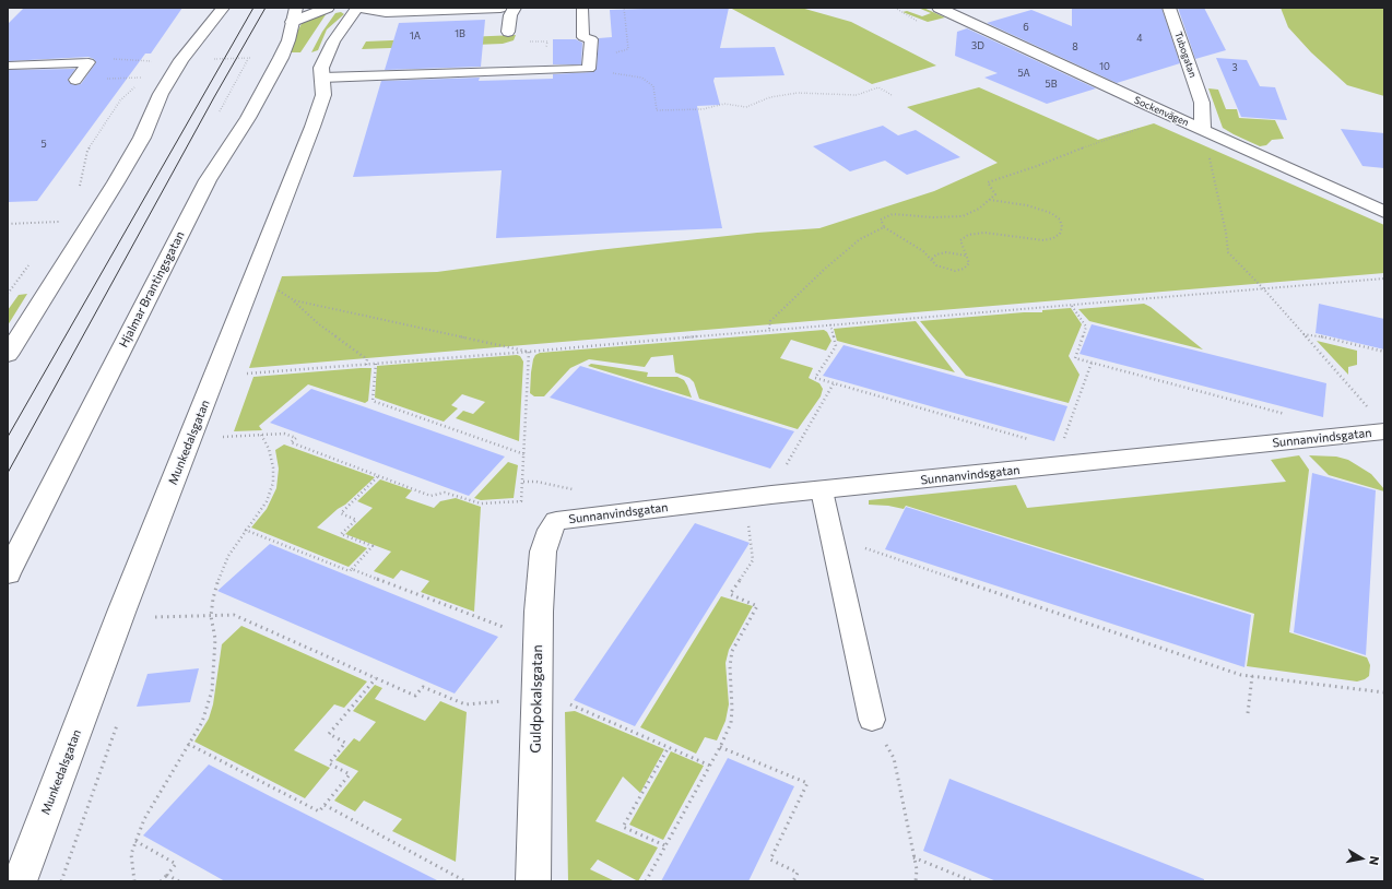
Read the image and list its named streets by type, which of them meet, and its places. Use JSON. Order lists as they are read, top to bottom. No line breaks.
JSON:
{"streets":{"street":["Tubogatan","Sockenvägen","Hjalmar Brantingsgatan","Sunnanvindsgatan","Munkedalsgatan","Guldpokalsgatan"]},"crossings":[["Tubogatan","Sockenvägen"],["Sunnanvindsgatan","Guldpokalsgatan"]],"house_numbers":["6","1B","1A","4","3D","8","10","3","5A","5B","5"],"north":"right"}
